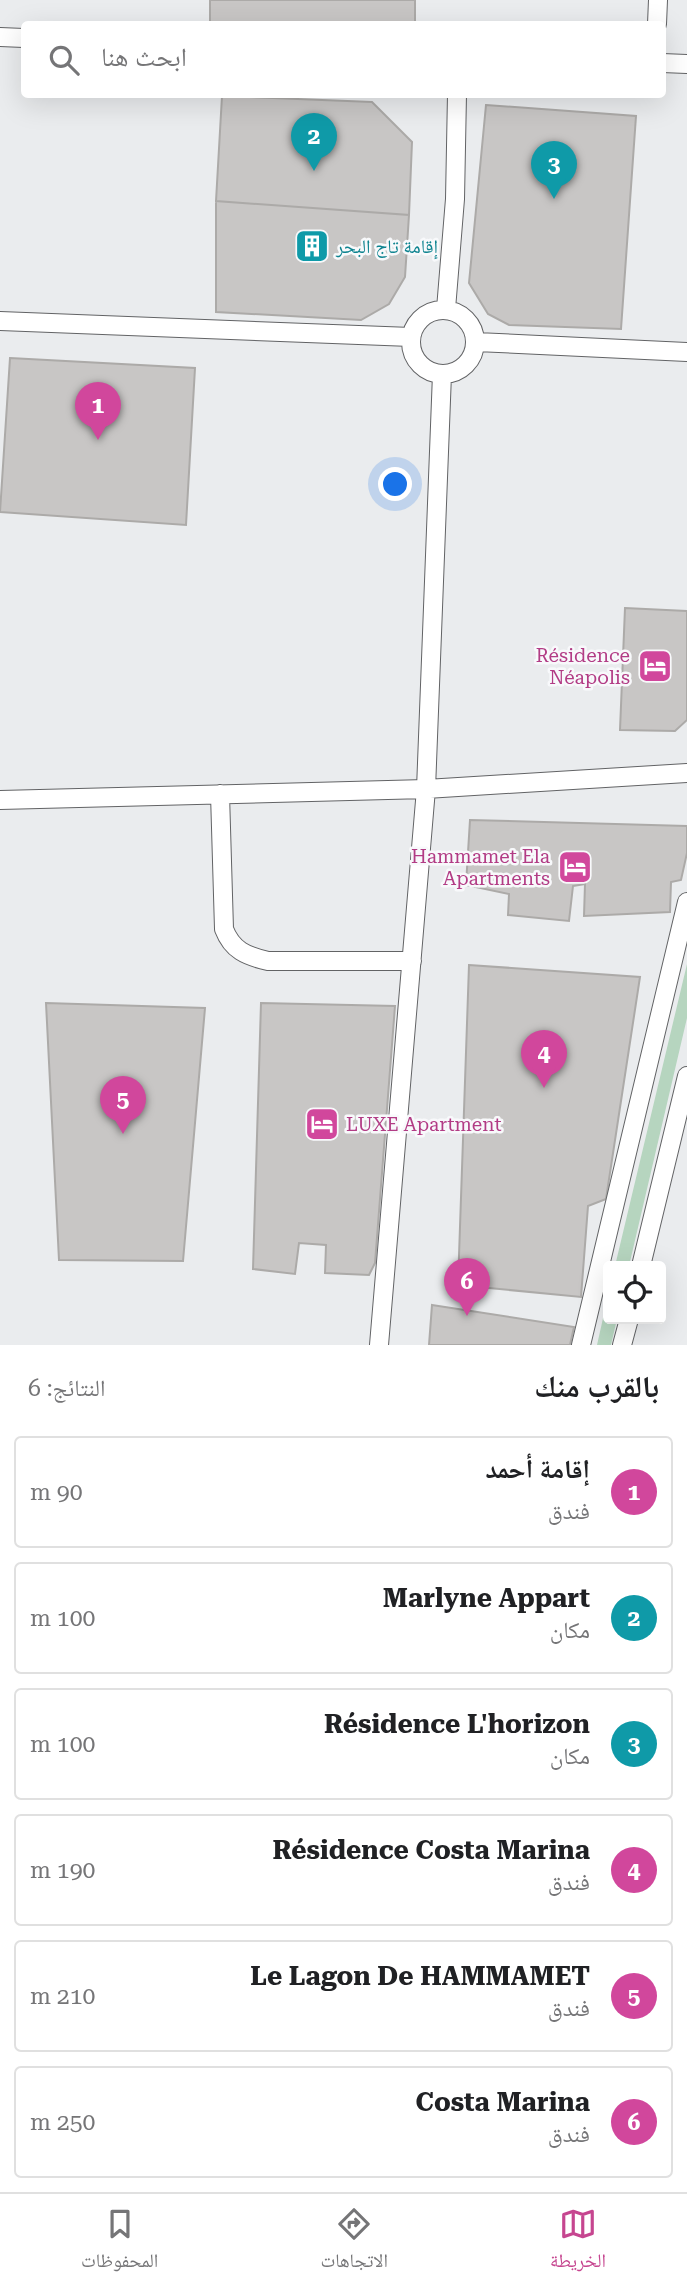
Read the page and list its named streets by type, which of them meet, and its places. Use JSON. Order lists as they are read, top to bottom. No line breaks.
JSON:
{"places":{"building":["إقامة تاج البحر"],"hotel":["Résidence Néapolis","Hammamet Ela Apartments","LUXE Apartment"]},"page":{"search":"ابحث هنا","pins":["2","3","1","4","5","6"],"heading":["بالقرب منك","النتائج: 6"],"list":[{"mark":"1","name":"إقامة أحمد","note":"فندق","value":"90 m"},{"mark":"2","name":"Marlyne Appart","note":"مكان","value":"100 m"},{"mark":"3","name":"Résidence L'horizon","note":"مكان","value":"100 m"},{"mark":"4","name":"Résidence Costa Marina","note":"فندق","value":"190 m"},{"mark":"5","name":"Le Lagon De HAMMAMET","note":"فندق","value":"210 m"},{"mark":"6","name":"Costa Marina","note":"فندق","value":"250 m"}],"nav":["الخريطة","الاتجاهات","المحفوظات"]}}
